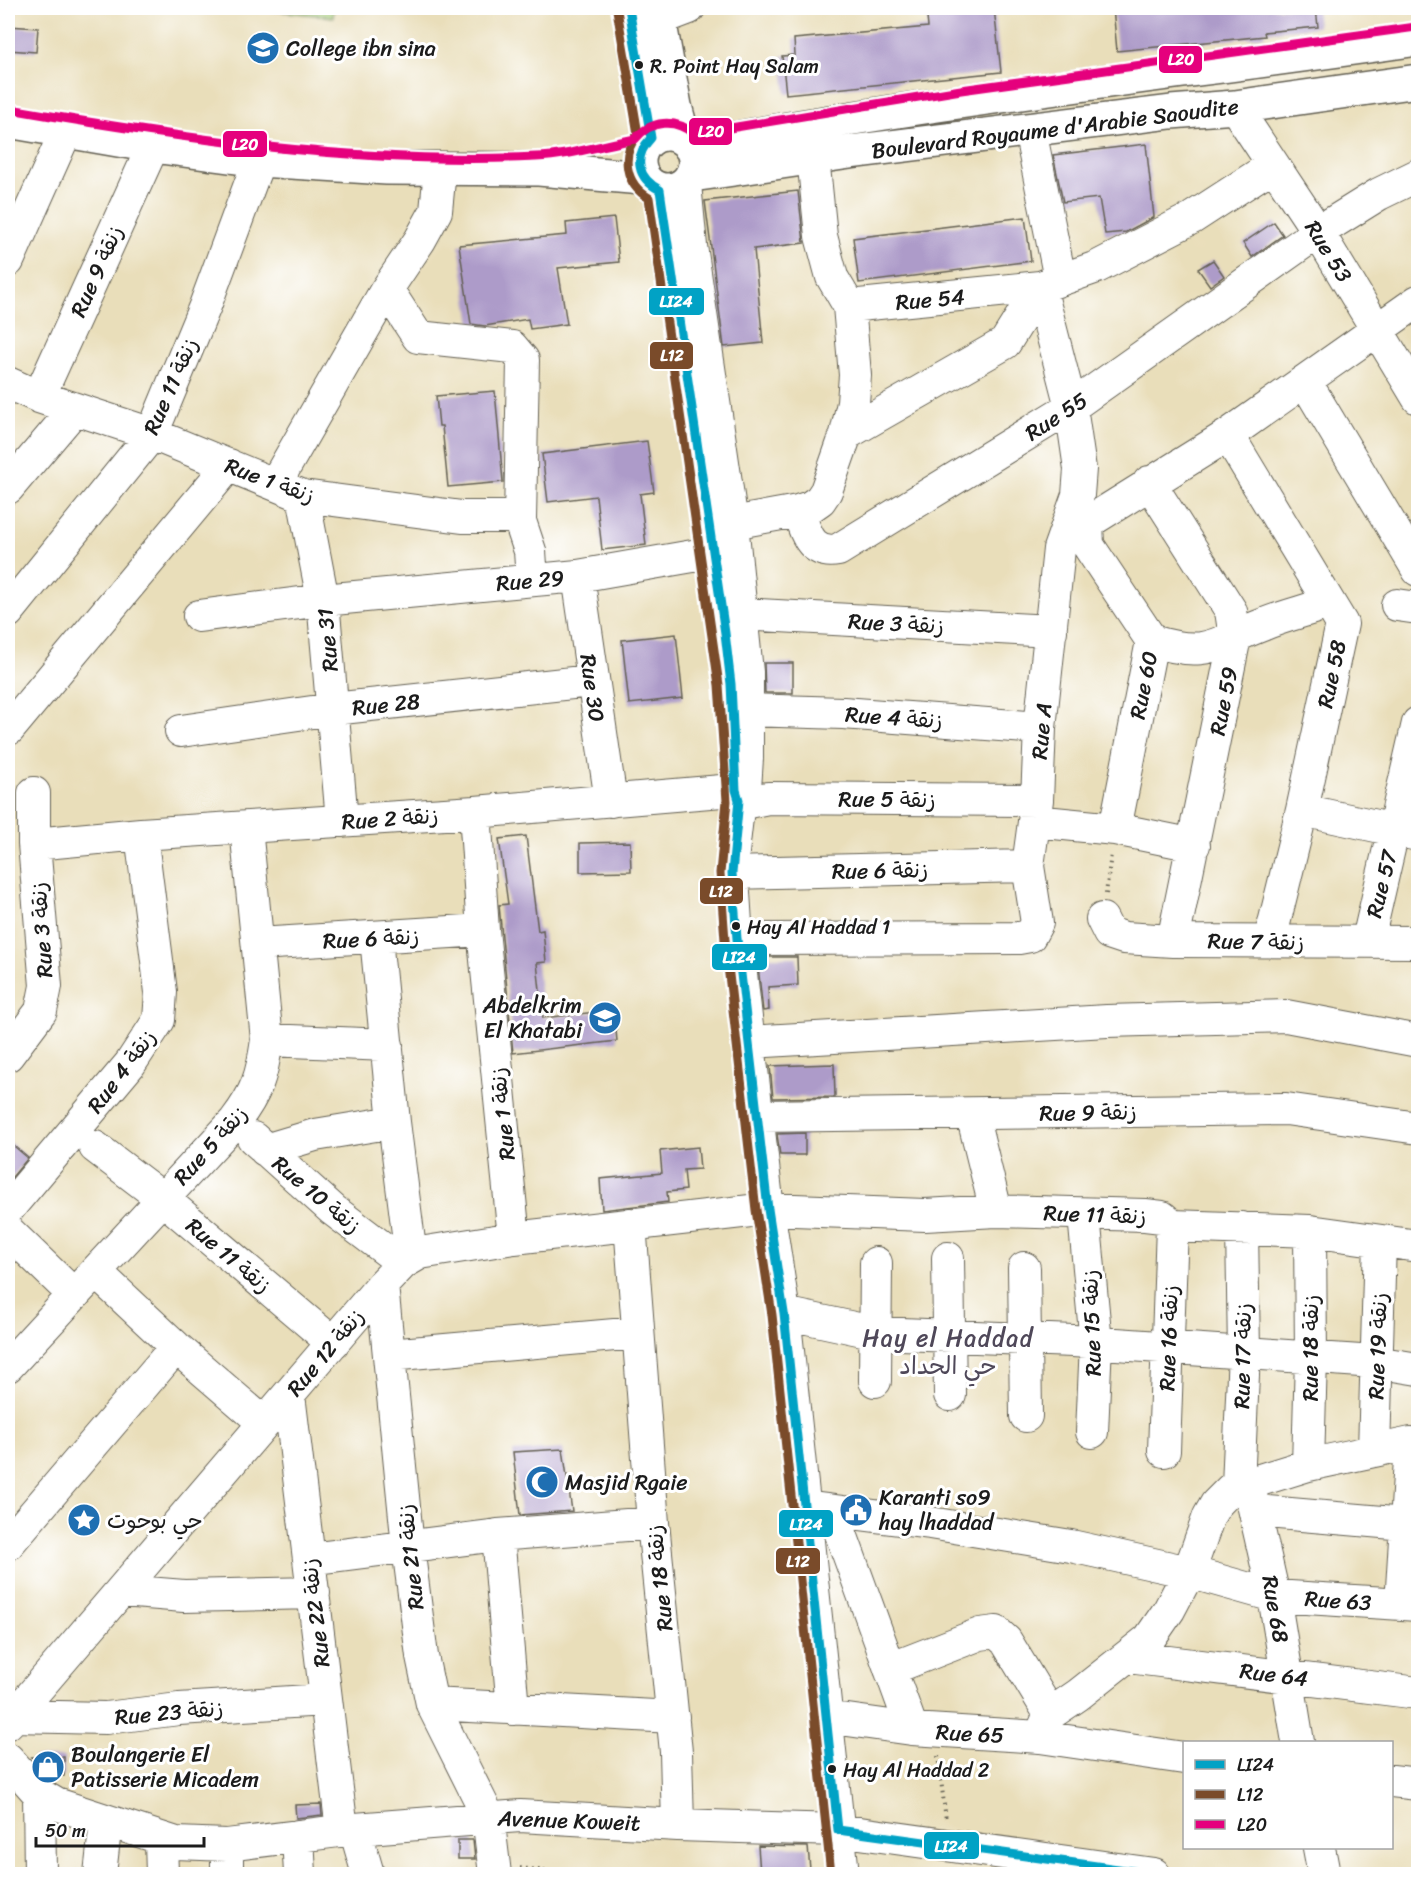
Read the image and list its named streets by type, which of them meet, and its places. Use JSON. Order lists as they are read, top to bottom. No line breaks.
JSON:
{"streets":{"main road":["Boulevard Royaume d'Arabie Saoudite"],"street":["Rue 53","Rue 9 زنقة","Rue 54","Rue 11 زنقة","Rue 55","Rue 1 زنقة","Rue 29","Rue 3 زنقة","Rue 31","Rue 58","Rue 60","Rue 30","Rue 59","Rue 28","Rue 4 زنقة","Rue A","Rue 5 زنقة","Rue 2 زنقة","Rue 6 زنقة","Rue 57","Rue 7 زنقة","Rue 10 زنقة","Rue 15 زنقة","Rue 16 زنقة","Rue 19 زنقة","Rue 18 زنقة","Rue 12 زنقة","Rue 17 زنقة","Rue 21 زنقة","Rue 63","Rue 68","Rue 22 زنقة","Rue 64","Rue 23 زنقة","Rue 65","Avenue Koweit"]},"crossings":[["Boulevard Royaume d'Arabie Saoudite","Rue 53"],["Boulevard Royaume d'Arabie Saoudite","Rue 9 زنقة"],["Boulevard Royaume d'Arabie Saoudite","Rue 11 زنقة"],["Boulevard Royaume d'Arabie Saoudite","Rue A"],["Rue 53","Rue 54"],["Rue 53","Rue 55"],["Rue 9 زنقة","Rue 1 زنقة"],["Rue 54","Rue A"],["Rue 11 زنقة","Rue 1 زنقة"],["Rue 11 زنقة","Rue 5 زنقة"],["Rue 11 زنقة","Rue 15 زنقة"],["Rue 11 زنقة","Rue 16 زنقة"],["Rue 11 زنقة","Rue 19 زنقة"],["Rue 11 زنقة","Rue 18 زنقة"],["Rue 11 زنقة","Rue 12 زنقة"],["Rue 11 زنقة","Rue 17 زنقة"],["Rue 55","Rue A"],["Rue 1 زنقة","Rue 31"],["Rue 1 زنقة","Rue 2 زنقة"],["Rue 1 زنقة","Rue 6 زنقة"],["Rue 29","Rue 31"],["Rue 29","Rue 30"],["Rue 3 زنقة","Rue A"],["Rue 3 زنقة","Rue 2 زنقة"],["Rue 31","Rue 28"],["Rue 31","Rue 2 زنقة"],["Rue 58","Rue 7 زنقة"],["Rue 60","Rue A"],["Rue 60","Rue 5 زنقة"],["Rue 30","Rue 28"],["Rue 30","Rue 2 زنقة"],["Rue 59","Rue 5 زنقة"],["Rue 59","Rue 7 زنقة"],["Rue 4 زنقة","Rue A"],["Rue 4 زنقة","Rue 2 زنقة"],["Rue A","Rue 5 زنقة"],["Rue A","Rue 6 زنقة"],["Rue 5 زنقة","Rue 2 زنقة"],["Rue 5 زنقة","Rue 6 زنقة"],["Rue 5 زنقة","Rue 10 زنقة"],["Rue 57","Rue 7 زنقة"],["Rue 10 زنقة","Rue 12 زنقة"],["Rue 10 زنقة","Rue 21 زنقة"],["Rue 18 زنقة","Avenue Koweit"],["Rue 12 زنقة","Rue 21 زنقة"],["Rue 12 زنقة","Rue 22 زنقة"],["Rue 12 زنقة","Rue 23 زنقة"],["Rue 17 زنقة","Rue 68"],["Rue 21 زنقة","Avenue Koweit"],["Rue 63","Rue 68"],["Rue 63","Rue 65"],["Rue 68","Rue 64"],["Rue 22 زنقة","Rue 23 زنقة"],["Rue 22 زنقة","Avenue Koweit"]],"districts":["Hay el Haddad حي الحداد"],"places":{"school or university":["College ibn sina","Abdelkrim El Khatabi"],"other":["R. Point Hay Salam","Hay Al Haddad 1","Hay Al Haddad 2"],"mosque":["Masjid Rgaie"],"public building":["Karanti so9 hay lhaddad"],"place":["حي بوحوت"],"shop":["Boulangerie El Patisserie Micadem"]},"lines":["transit line LI24","transit line L12","transit line L20"],"legend":["LI24","L12","L20"],"scale_bar":"50 m"}
